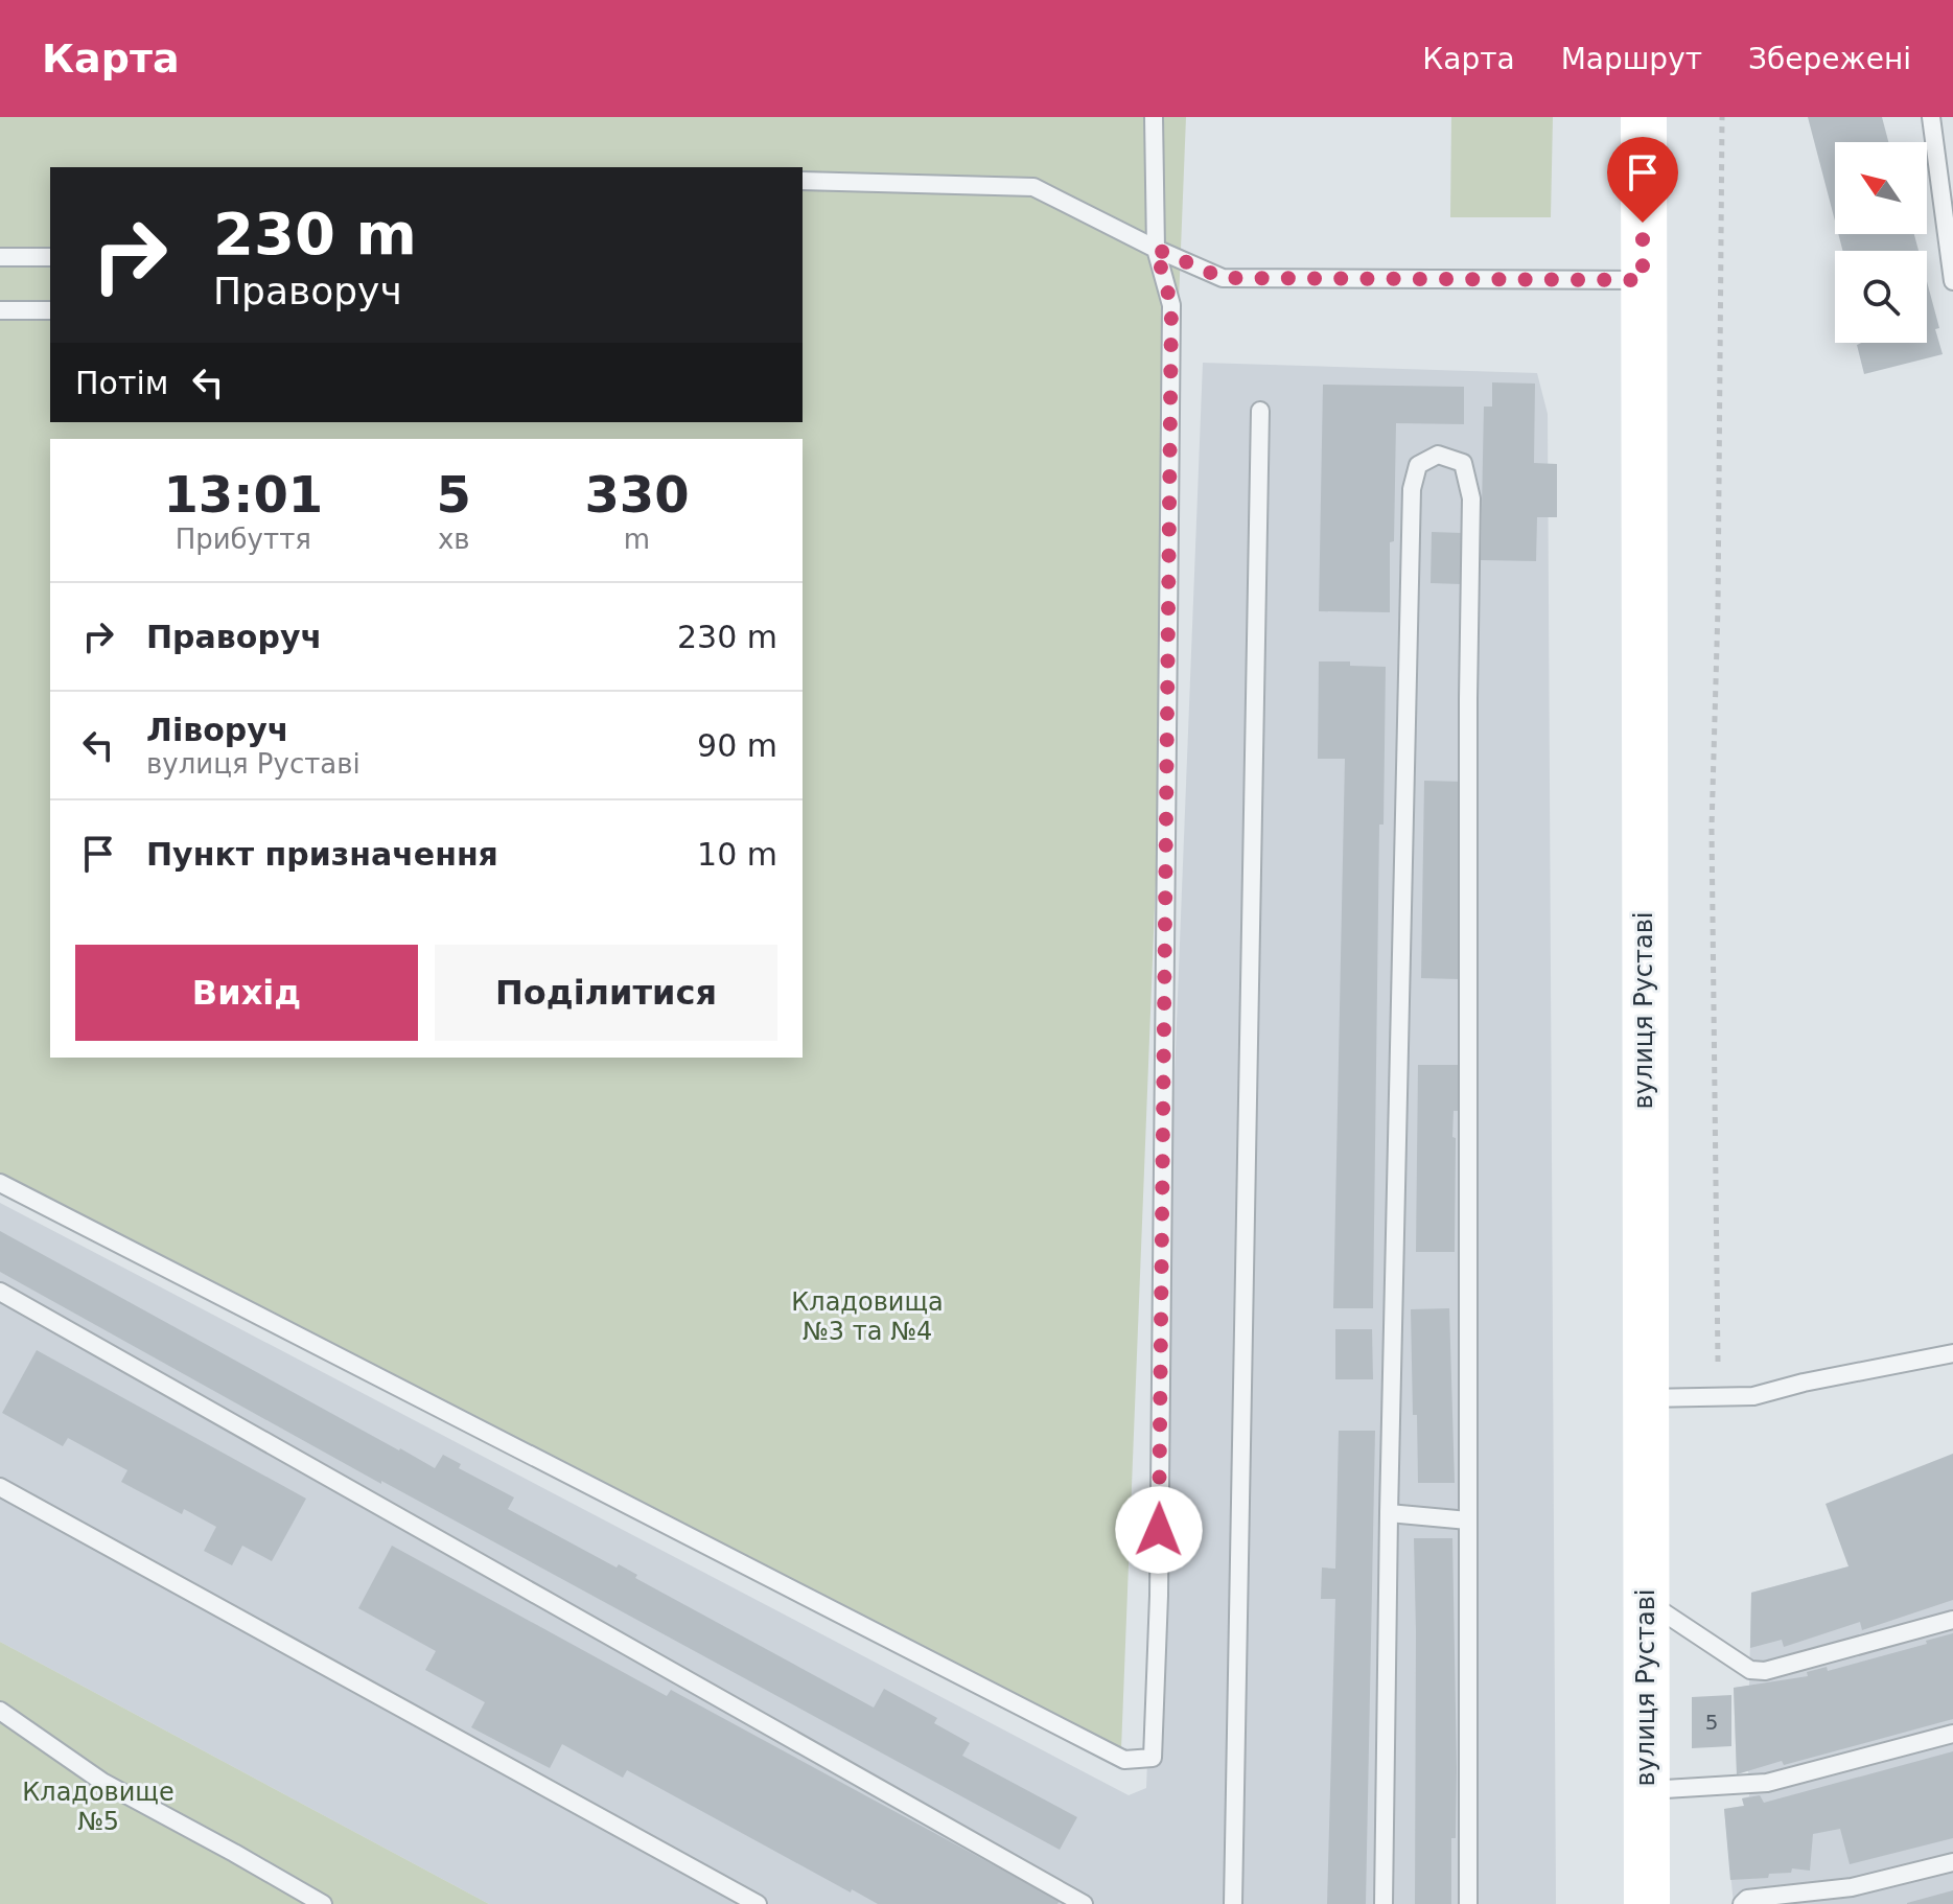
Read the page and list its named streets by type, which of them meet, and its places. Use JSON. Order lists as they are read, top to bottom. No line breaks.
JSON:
{"streets":{"main road":["вулиця Руставі"]},"parks":["Кладовища №3 та №4","Кладовище №5"],"house_numbers":["5"],"north":"top left","page":{"header":"Карта","nav":["Карта","Маршрут","Збережені"],"turn":["230 m","Праворуч"],"then":"Потім","eta":["13:01","Прибуття","5","хв","330","m"],"list":[{"name":"Праворуч","value":"230 m"},{"name":"Ліворуч","note":"вулиця Руставі","value":"90 m"},{"name":"Пункт призначення","value":"10 m"}],"buttons":["Вихід","Поділитися"]}}
